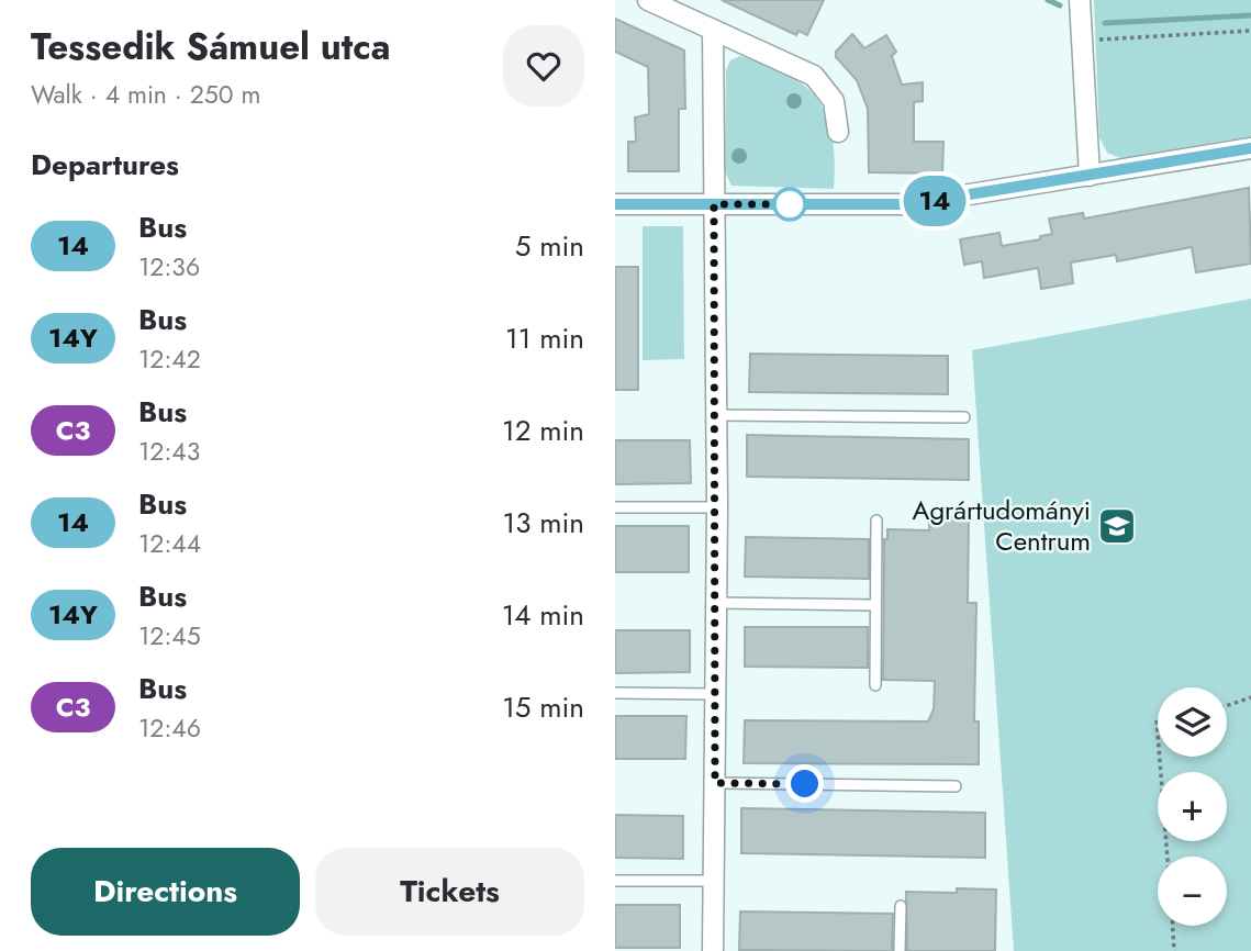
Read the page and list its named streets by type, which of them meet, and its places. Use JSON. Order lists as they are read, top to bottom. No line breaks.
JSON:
{"places":{"school or university":["Agrártudományi Centrum"]},"lines":["bus line 14"],"page":{"heading":[["Tessedik Sámuel utca","Walk · 4 min · 250 m"],"Departures"],"on_map":"14","list":[{"mark":"14","name":"Bus","note":"12:36","value":"5 min"},{"mark":"14Y","name":"Bus","note":"12:42","value":"11 min"},{"mark":"C3","name":"Bus","note":"12:43","value":"12 min"},{"mark":"14","name":"Bus","note":"12:44","value":"13 min"},{"mark":"14Y","name":"Bus","note":"12:45","value":"14 min"},{"mark":"C3","name":"Bus","note":"12:46","value":"15 min"}],"map_buttons":["+","−"],"buttons":["Directions","Tickets"]}}
